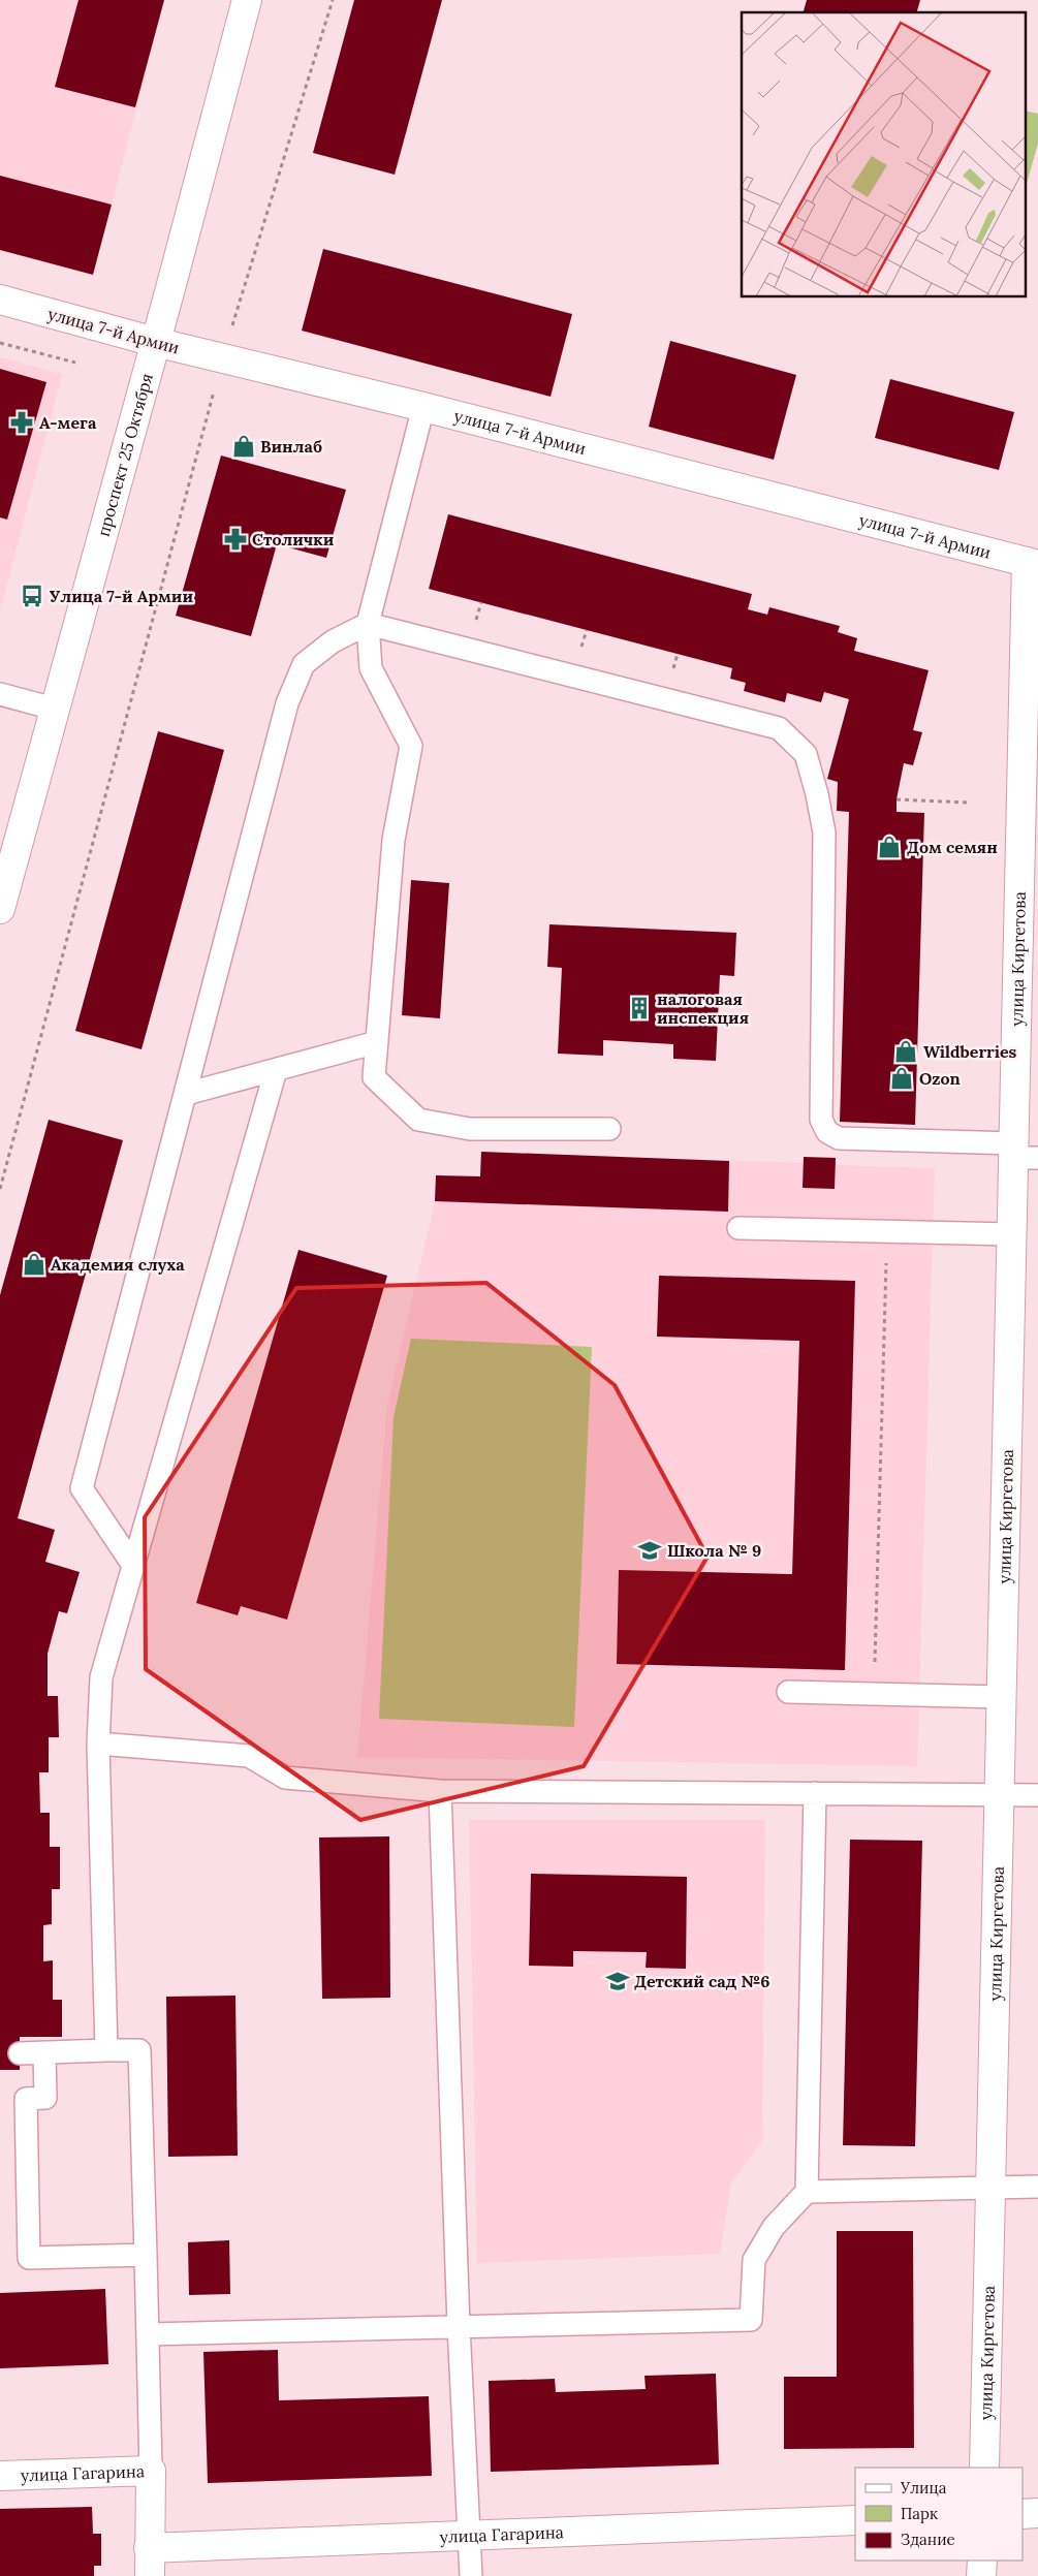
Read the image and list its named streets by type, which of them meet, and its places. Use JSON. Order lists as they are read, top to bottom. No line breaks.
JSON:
{"streets":{"street":["улица 7-й Армии","проспект 25 Октября","улица Киргетова","улица Гагарина"]},"crossings":[["улица 7-й Армии","проспект 25 Октября"],["улица 7-й Армии","улица Киргетова"]],"places":{"pharmacy":["А-мега","Столички"],"shop":["Винлаб","Дом семян","Wildberries","Ozon","Академия слуха"],"bus stop":["Улица 7-й Армии"],"building":["налоговая инспекция"],"school or university":["Школа № 9","Детский сад №6"]},"legend":["Улица","Парк","Здание"]}
